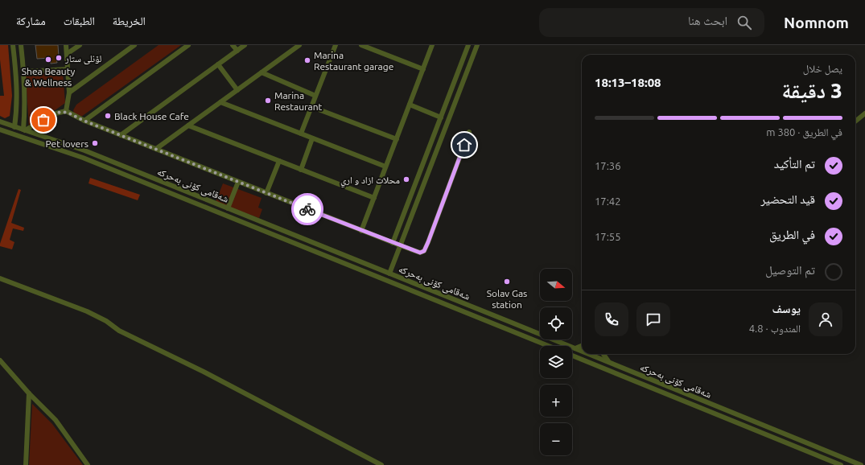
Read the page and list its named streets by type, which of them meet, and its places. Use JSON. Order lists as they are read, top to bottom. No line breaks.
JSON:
{"streets":{"street":["شەقامی کۆنی بەحرکە"]},"places":["لۆنلی ستار","Shea Beauty & Wellness","Marina Restaurant garage","Marina Restaurant","Black House Cafe","Pet lovers","محلات ازاد و اري","Solav Gas station"],"north":"right","page":{"header":"Nomnom","search":"ابحث هنا","nav":["الخريطة","الطبقات","مشاركة"],"heading":["3 دقيقة","يصل خلال","18:08–18:13"],"panel":["يوسف","المندوب · 4.8"],"bar":"في الطريق · 380 m","list":[["تم التأكيد","17:36"],["قيد التحضير","17:42"],["في الطريق","17:55"],"تم التوصيل"],"map_buttons":["+","−"]}}
